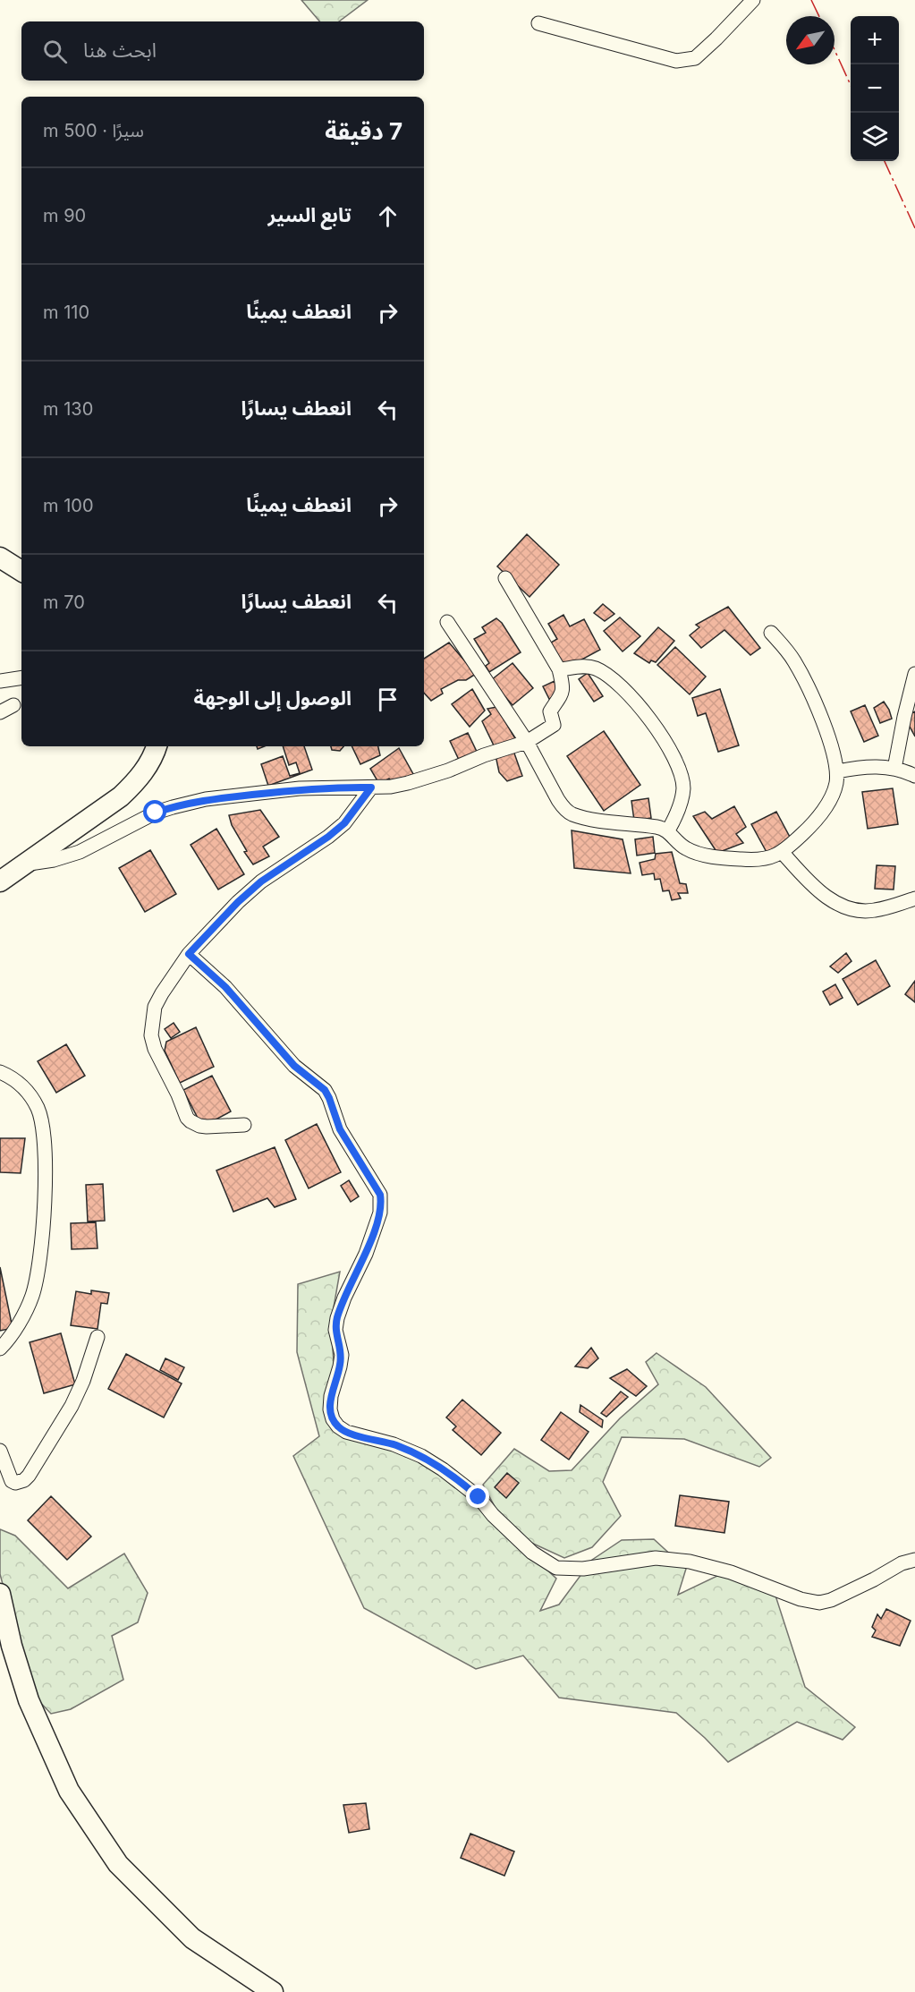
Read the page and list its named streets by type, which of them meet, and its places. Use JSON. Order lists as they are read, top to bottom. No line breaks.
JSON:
{"north":"bottom left","page":{"map_buttons":["+","−"],"search":"ابحث هنا","heading":["7 دقيقة","سيرًا · 500 m"],"list":[["تابع السير","90 m"],["انعطف يمينًا","110 m"],["انعطف يسارًا","130 m"],["انعطف يمينًا","100 m"],["انعطف يسارًا","70 m"],"الوصول إلى الوجهة"]}}
